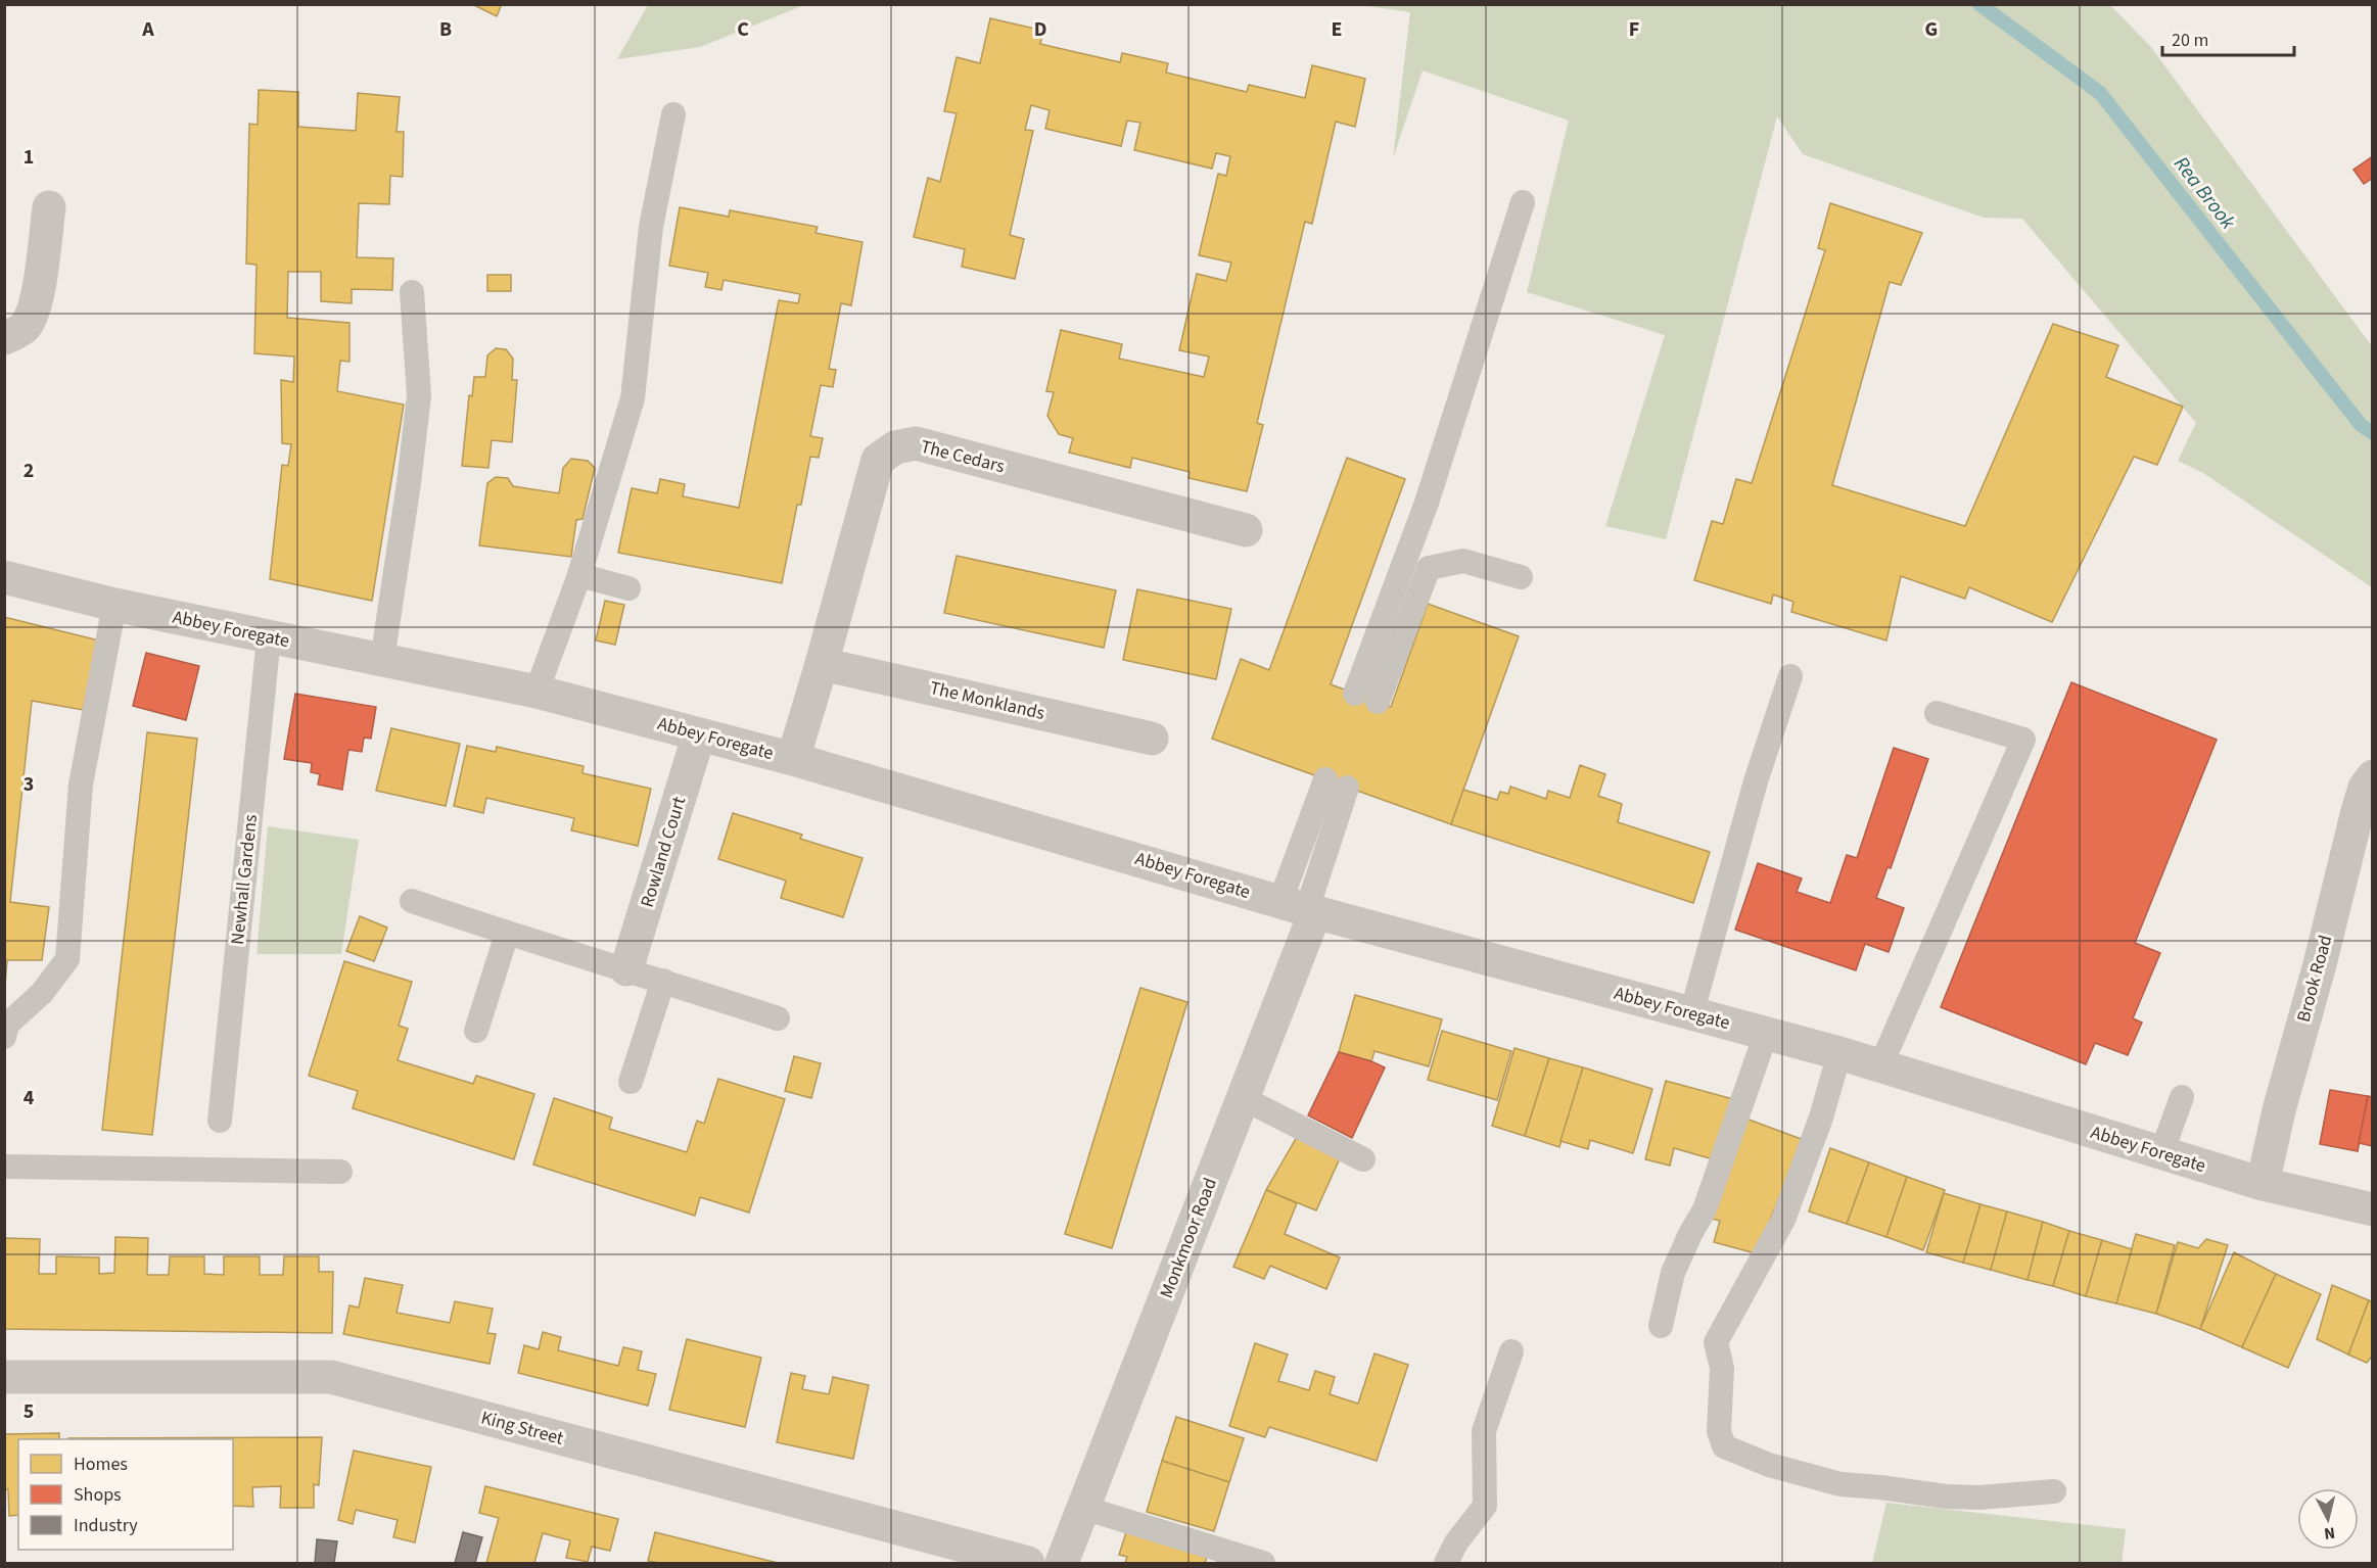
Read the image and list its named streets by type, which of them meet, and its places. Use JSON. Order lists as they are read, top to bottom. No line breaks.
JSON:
{"streets":{"street":["The Cedars","Abbey Foregate","The Monklands","Rowland Court","Brook Road","Monkmoor Road","King Street"],"lane":["Newhall Gardens"]},"crossings":[["The Cedars","Abbey Foregate"],["The Cedars","The Monklands"],["Abbey Foregate","Rowland Court"],["Abbey Foregate","Newhall Gardens"],["Abbey Foregate","Brook Road"],["Abbey Foregate","Monkmoor Road"]],"water":["Rea Brook"],"legend":["Homes","Shops","Industry"],"scale_bar":"20 m","north":"bottom","grid":{"columns":["A","B","C","D","E","F","G"],"rows":["1","2","3","4","5"]}}
